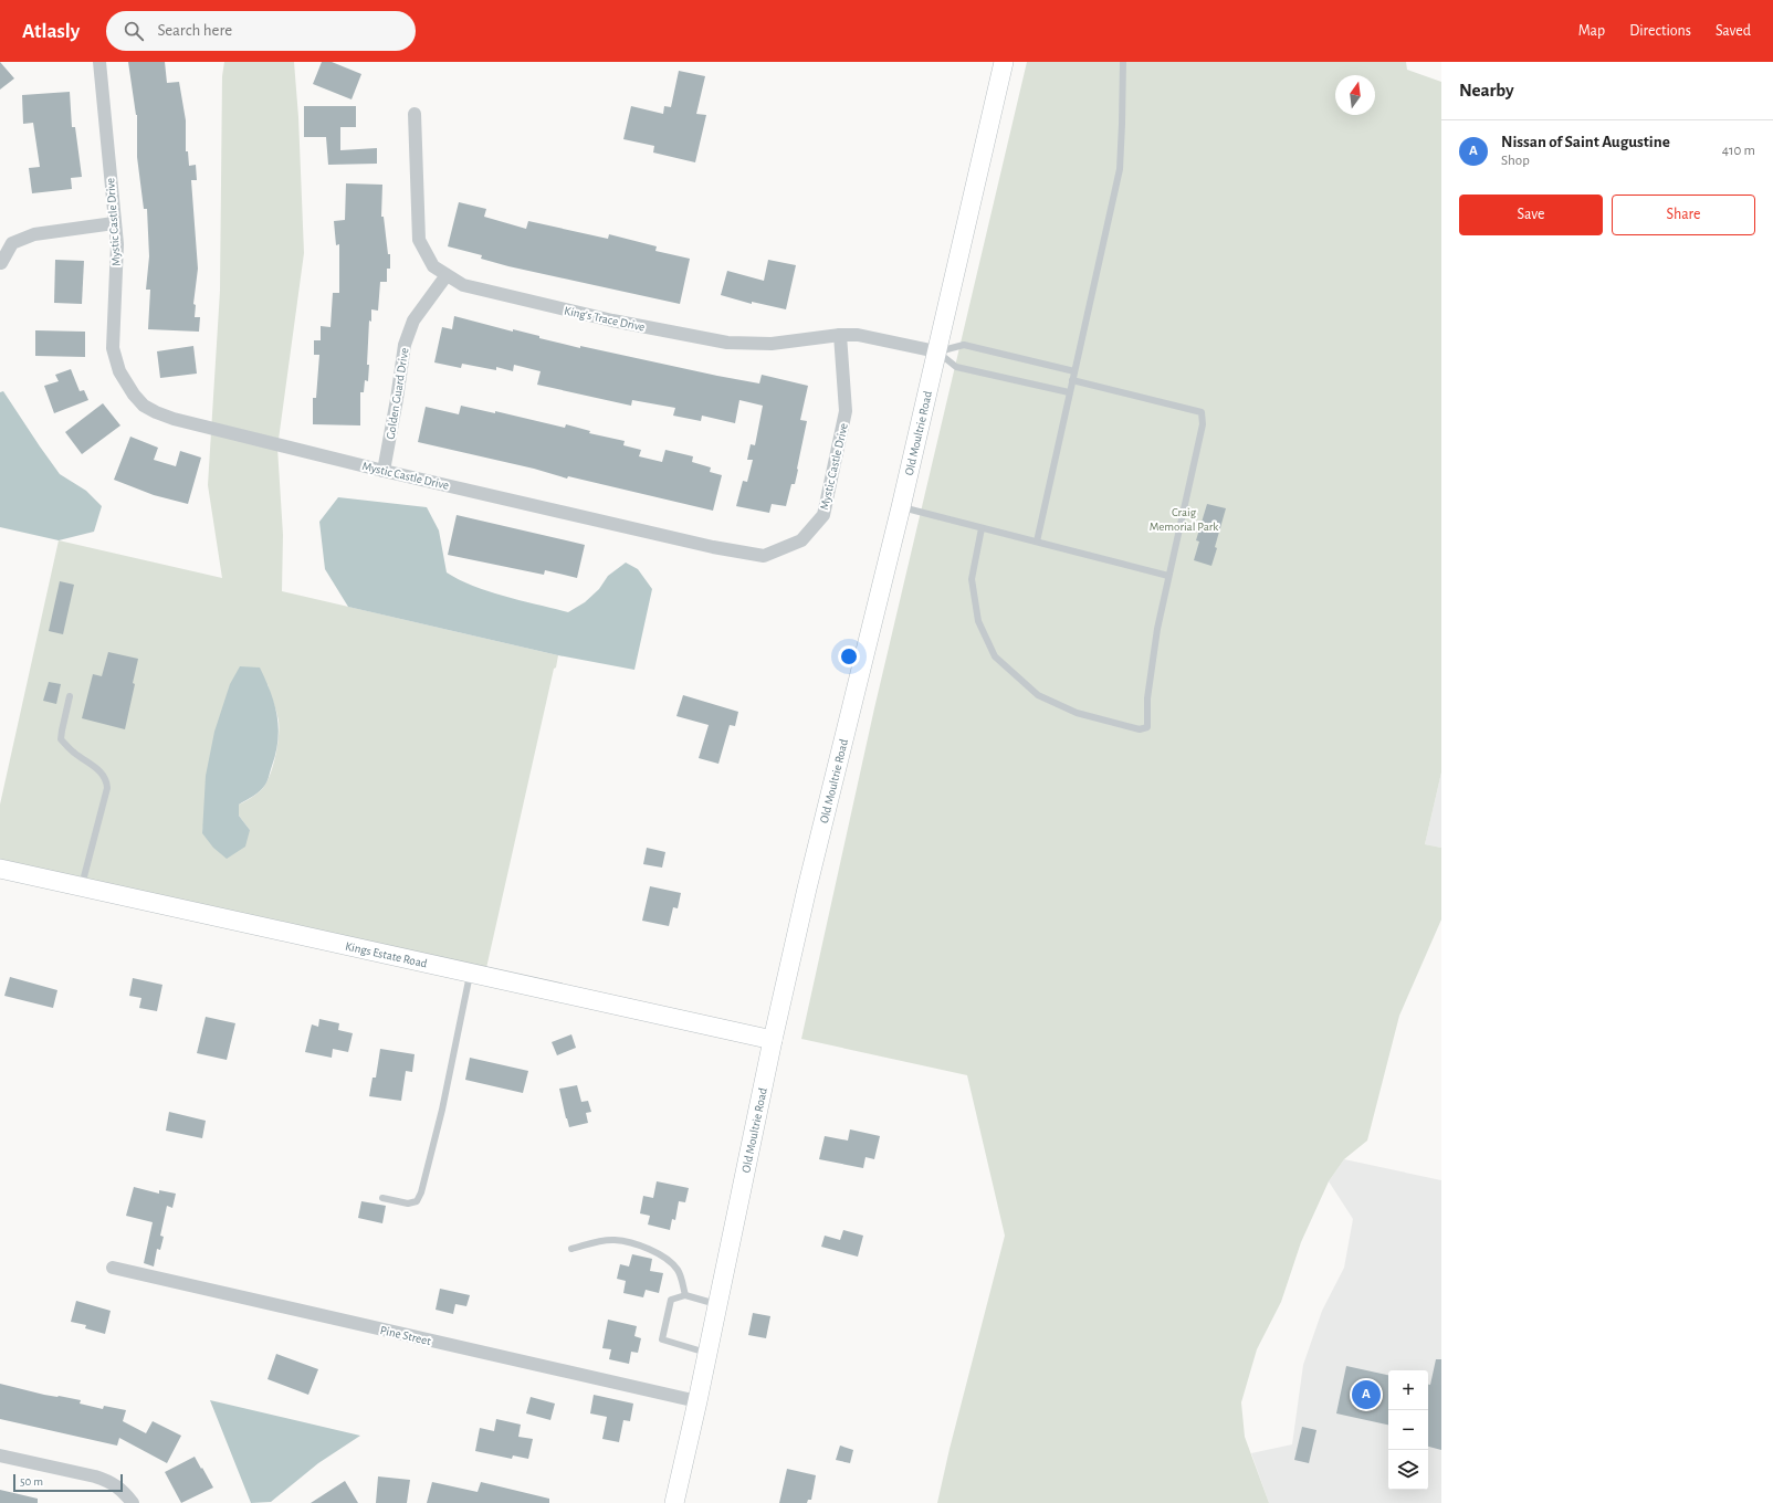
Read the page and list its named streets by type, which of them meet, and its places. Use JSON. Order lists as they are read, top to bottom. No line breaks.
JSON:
{"streets":{"main road":["Old Moultrie Road","Kings Estate Road"],"street":["Mystic Castle Drive","King's Trace Drive","Golden Guard Drive","Pine Street"]},"crossings":[["Mystic Castle Drive","King's Trace Drive"],["Mystic Castle Drive","Golden Guard Drive"],["King's Trace Drive","Golden Guard Drive"],["King's Trace Drive","Old Moultrie Road"],["Old Moultrie Road","Kings Estate Road"],["Old Moultrie Road","Pine Street"]],"parks":["Craig Memorial Park"],"scale_bar":"50 m","north":"top","page":{"header":"Atlasly","search":"Search here","nav":["Map","Directions","Saved"],"heading":"Nearby","list":[{"mark":"A","name":"Nissan of Saint Augustine","note":"Shop","value":"410 m"}],"buttons":["Save","Share"],"map_buttons":["+","−"],"pins":"A","scale":"50 m"}}
